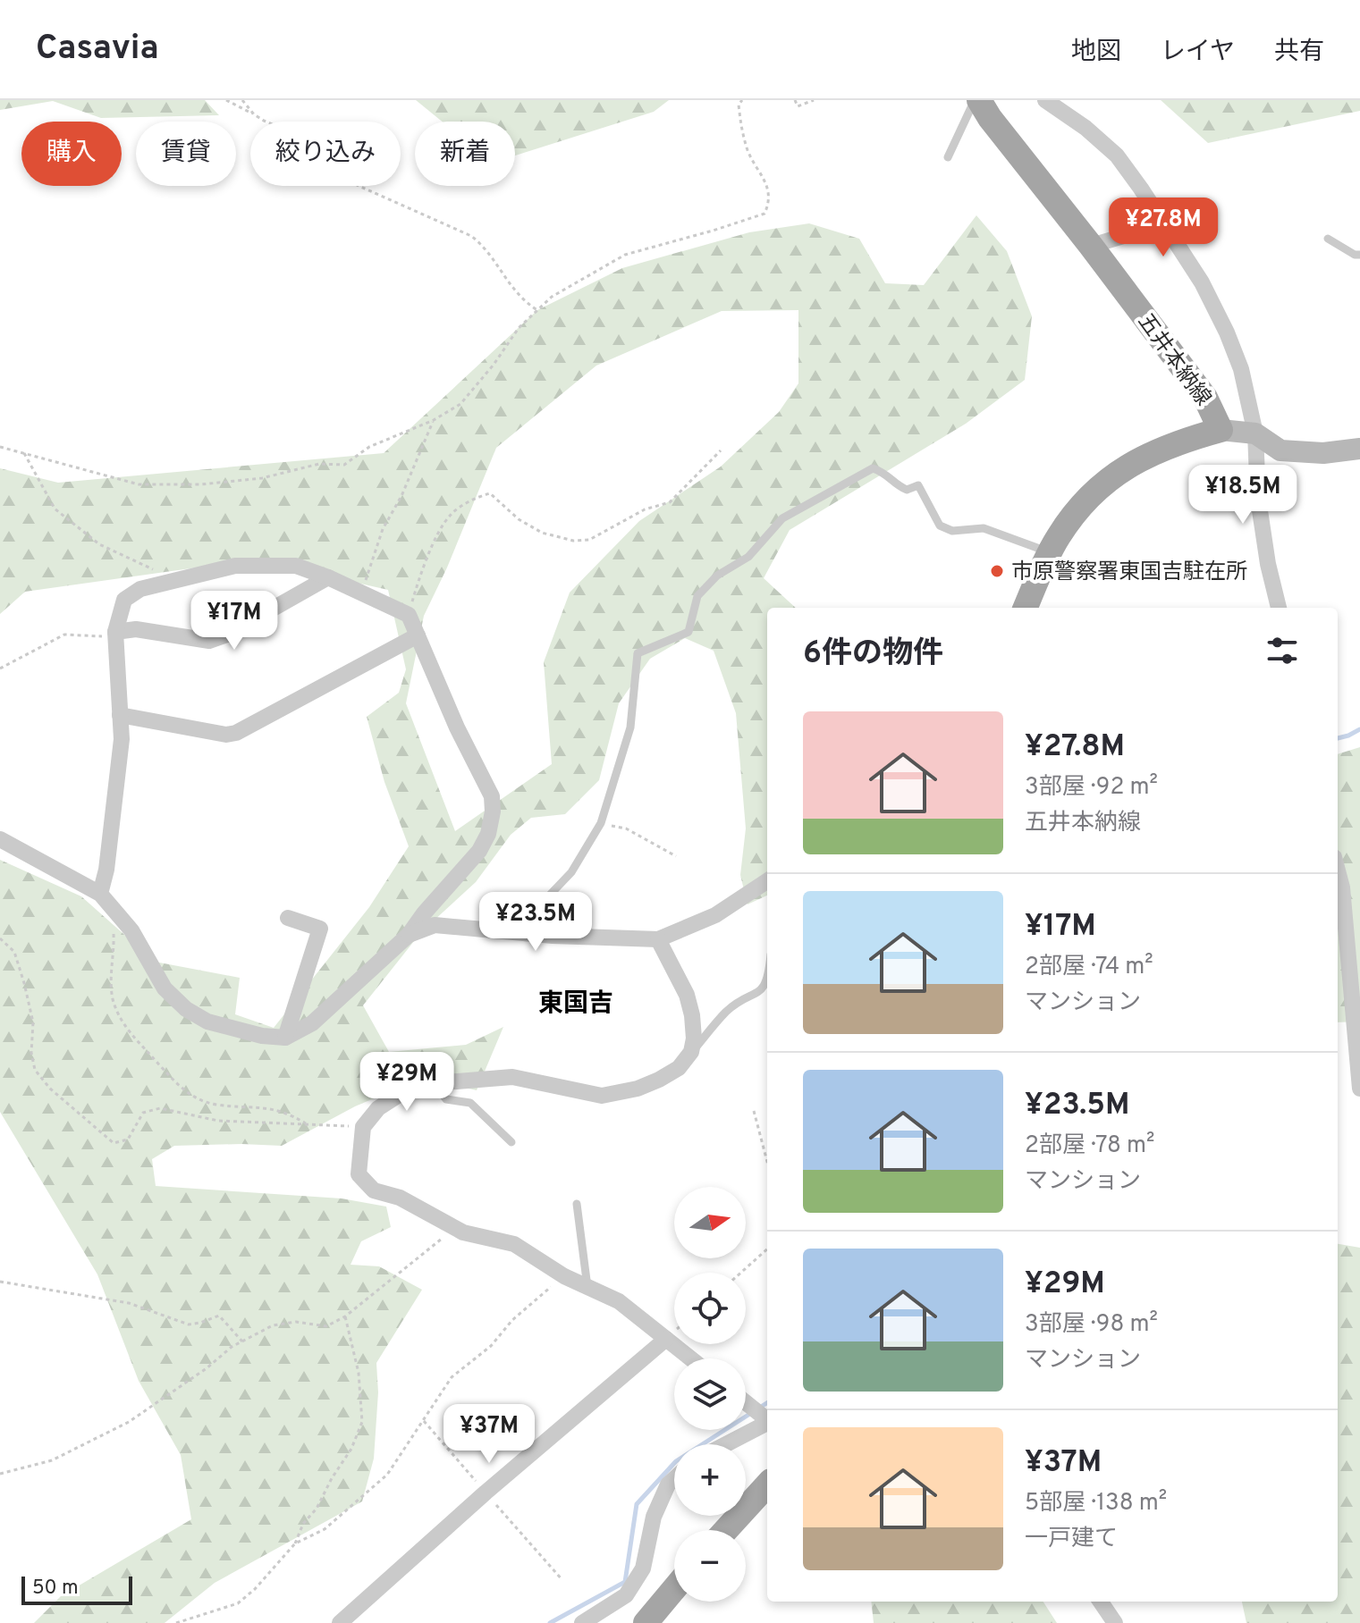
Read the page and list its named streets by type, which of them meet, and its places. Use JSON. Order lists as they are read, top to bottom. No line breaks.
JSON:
{"streets":{"main road":["五井本納線"]},"districts":["東国吉"],"places":["市原警察署東国吉駐在所"],"scale_bar":"50 m","north":"right","page":{"header":"Casavia","nav":["地図","レイヤ","共有"],"chip":["購入","賃貸","絞り込み","新着"],"price":["¥27.8M","¥18.5M","¥17M","¥23.5M","¥29M","¥37M"],"heading":"6件の物件","list":[{"name":"¥27.8M","note":"3部屋 · 92 m² · 五井本納線"},{"name":"¥17M","note":"2部屋 · 74 m² · マンション"},{"name":"¥23.5M","note":"2部屋 · 78 m² · マンション"},{"name":"¥29M","note":"3部屋 · 98 m² · マンション"},{"name":"¥37M","note":"5部屋 · 138 m² · 一戸建て"}],"map_buttons":["+","−"],"scale":"50 m"}}
